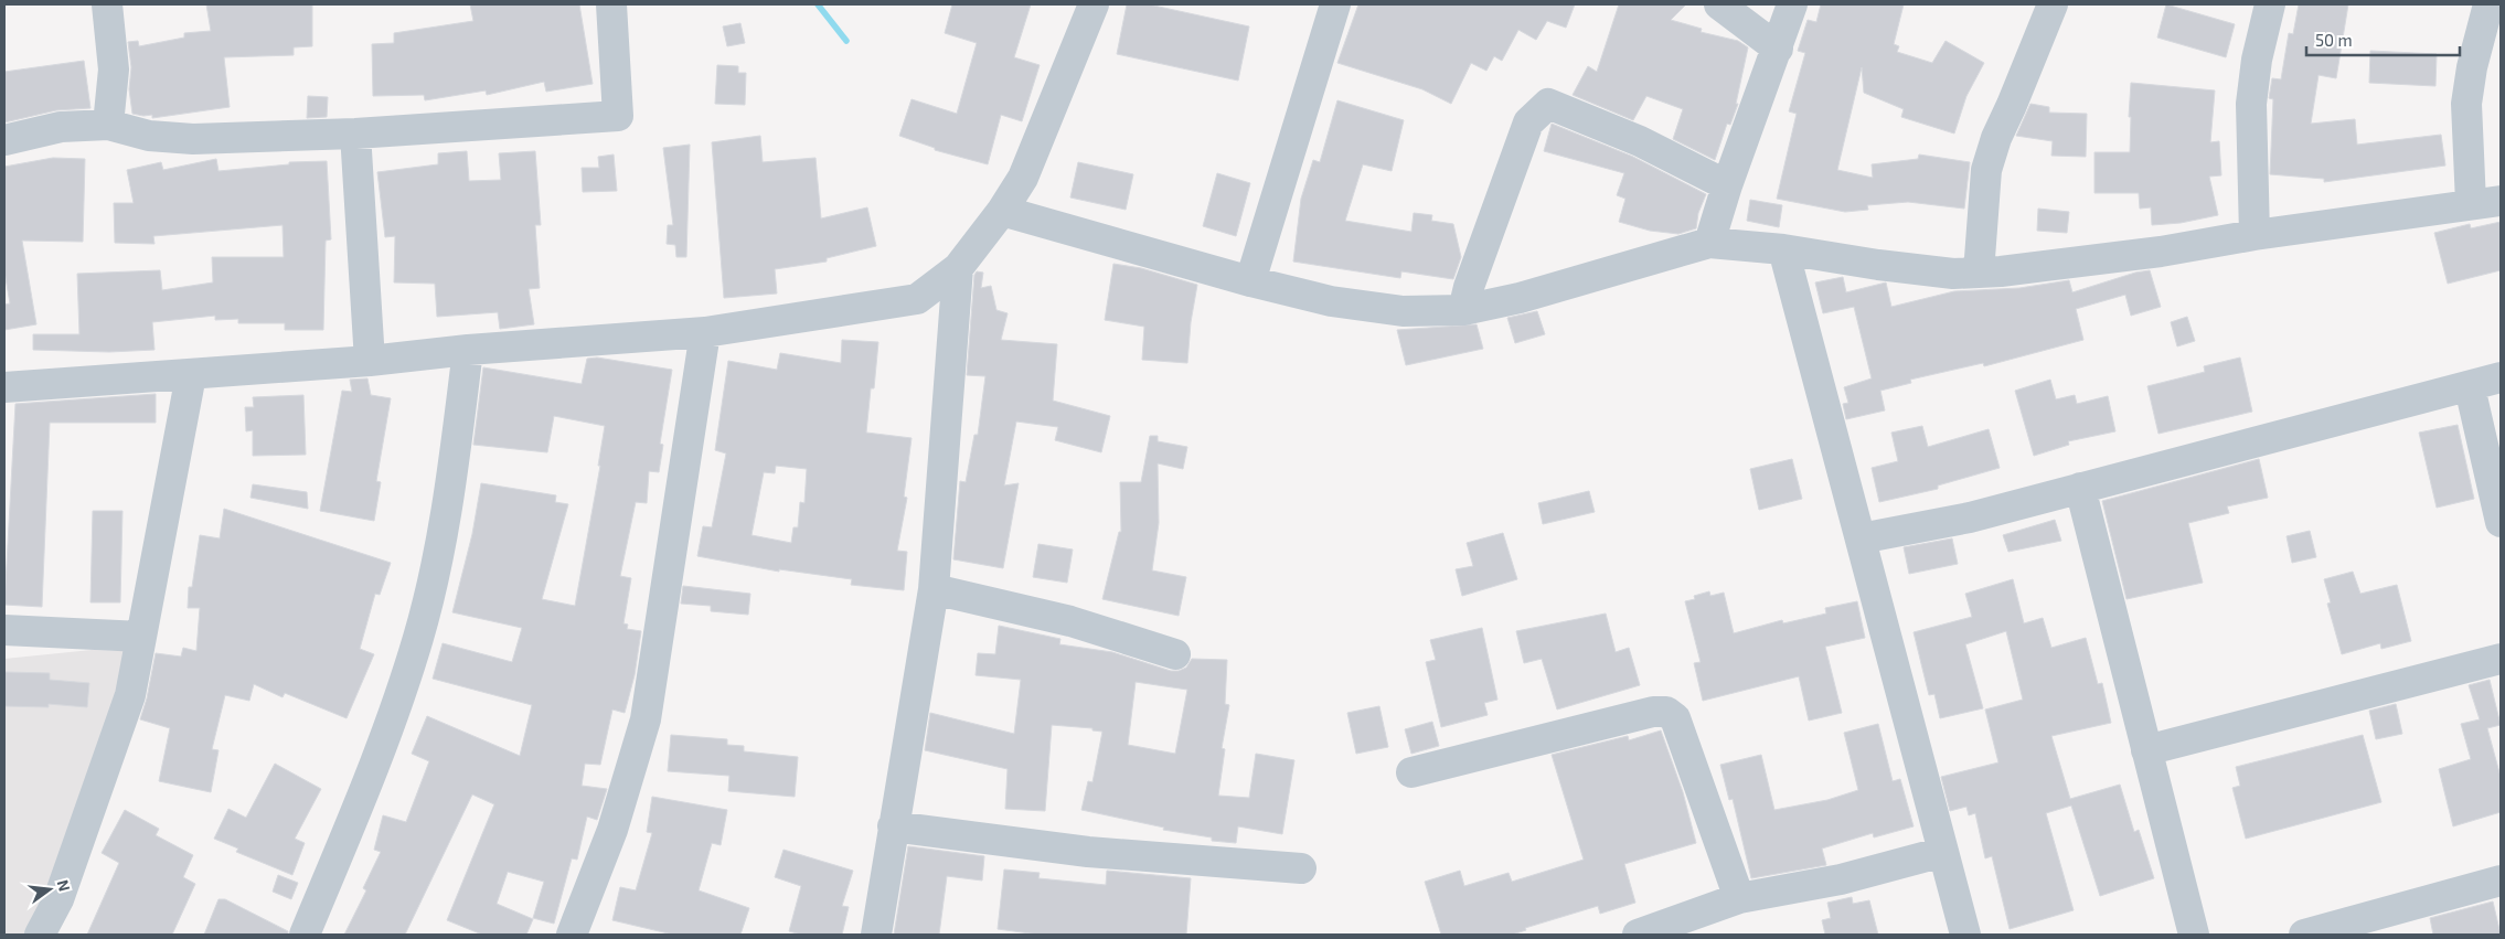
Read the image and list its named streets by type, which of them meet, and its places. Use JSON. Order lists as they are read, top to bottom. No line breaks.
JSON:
{"scale_bar":"50 m","north":"right"}
